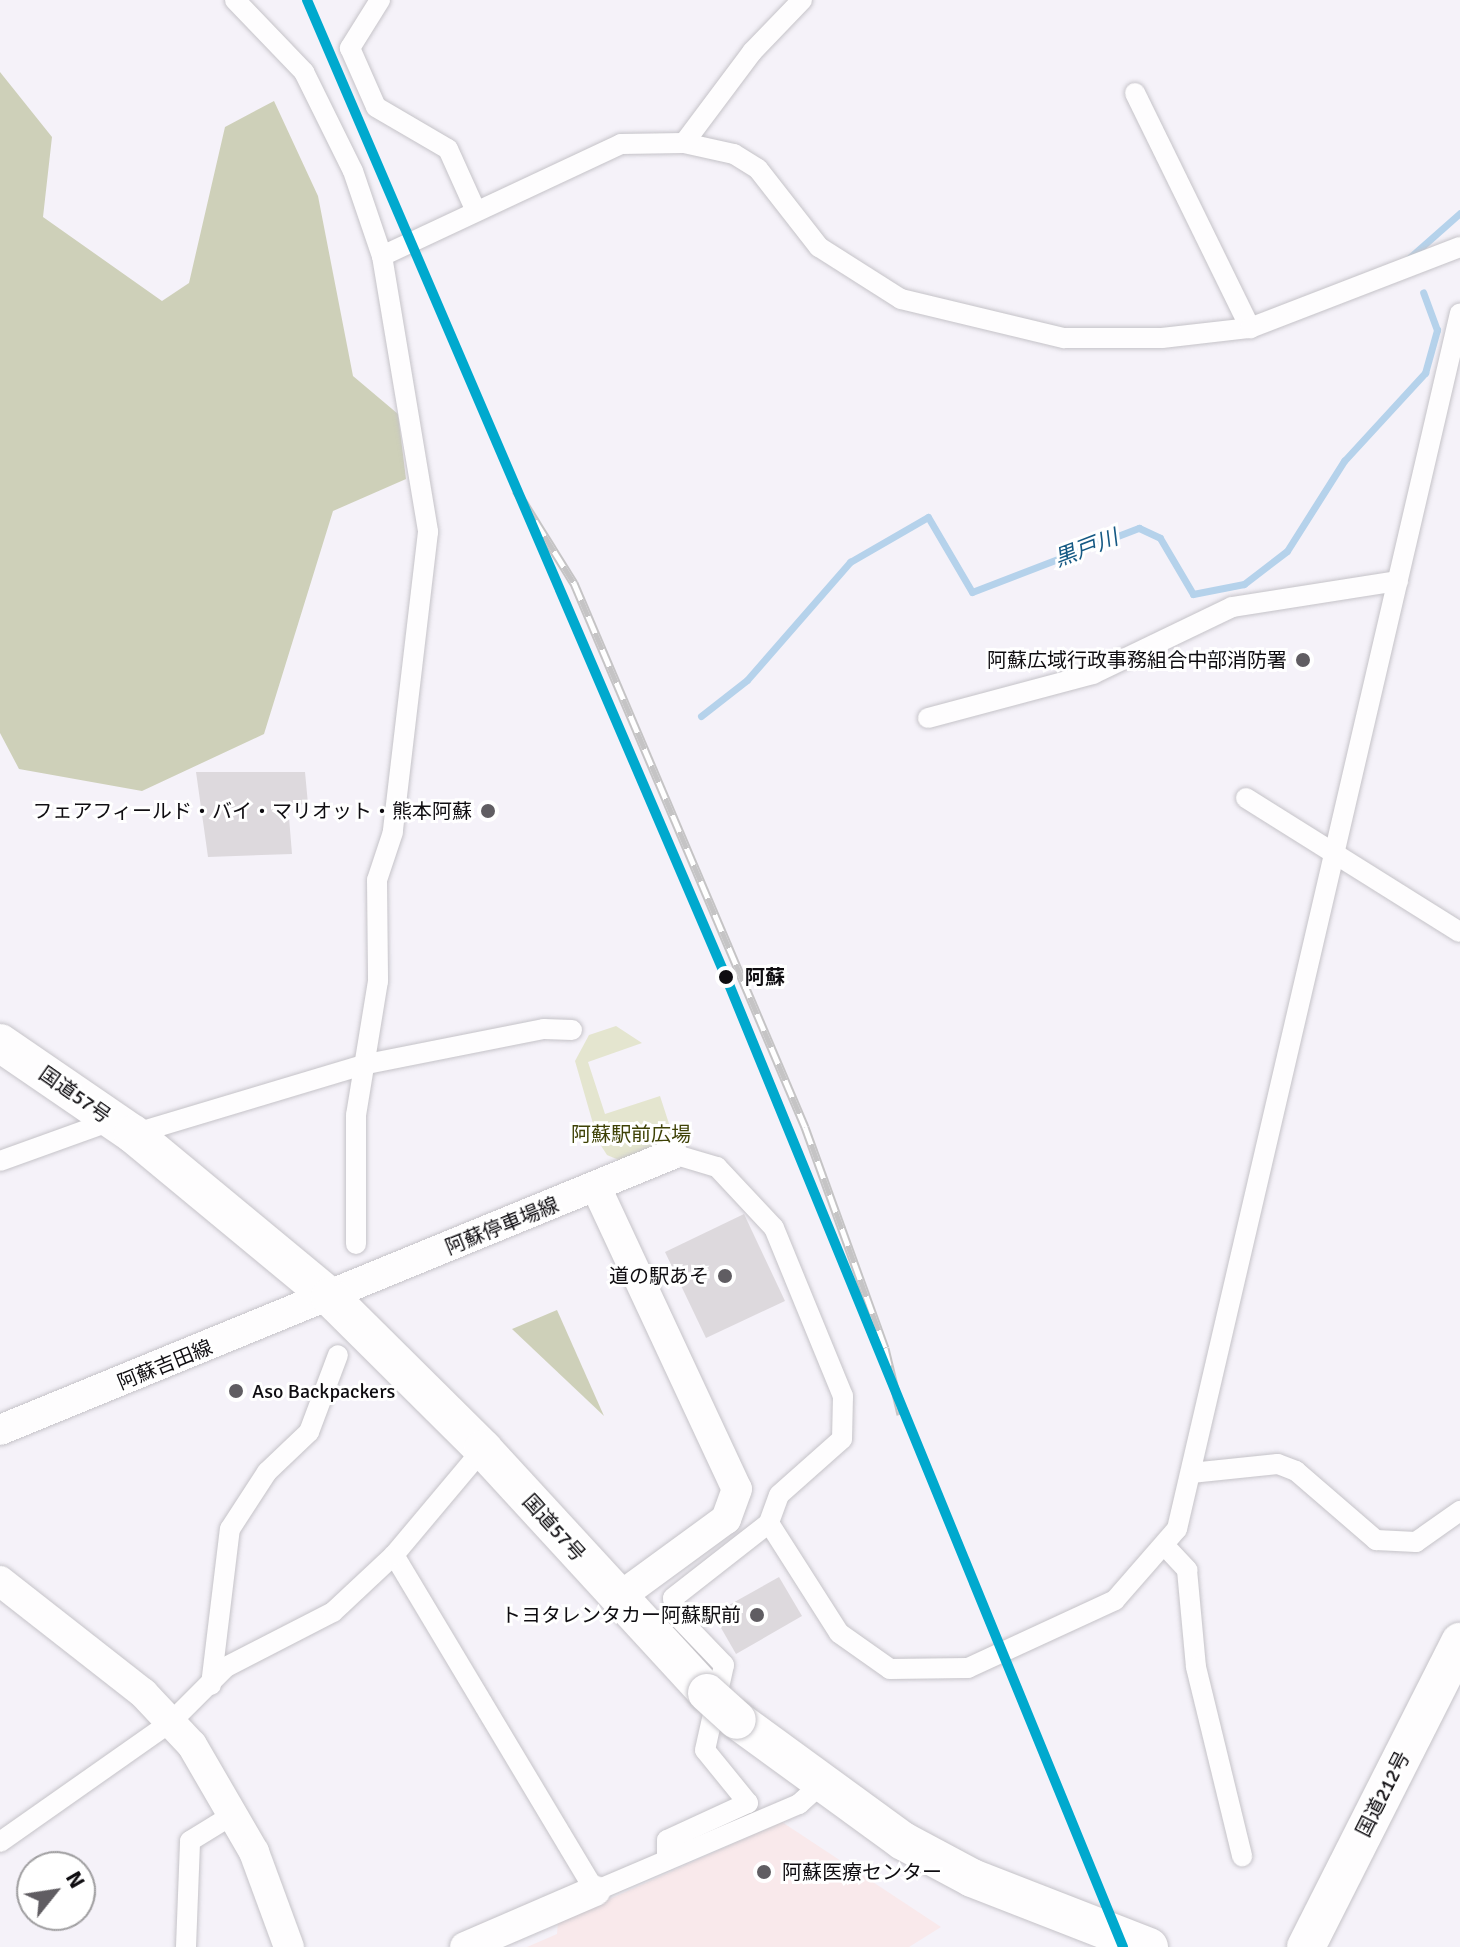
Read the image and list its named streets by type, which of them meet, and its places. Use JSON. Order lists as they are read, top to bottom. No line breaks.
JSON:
{"streets":{"highway":["国道57号","国道212号"],"street":["阿蘇停車場線","阿蘇吉田線"]},"crossings":[["国道57号","阿蘇停車場線"],["国道57号","阿蘇吉田線"],["阿蘇停車場線","阿蘇吉田線"]],"water":["黒戸川"],"parks":["阿蘇駅前広場"],"places":["阿蘇広域行政事務組合中部消防署","フェアフィールド・バイ・マリオット・熊本阿蘇","阿蘇","道の駅あそ","Aso Backpackers","トヨタレンタカー阿蘇駅前","阿蘇医療センター"],"north":"top right"}
